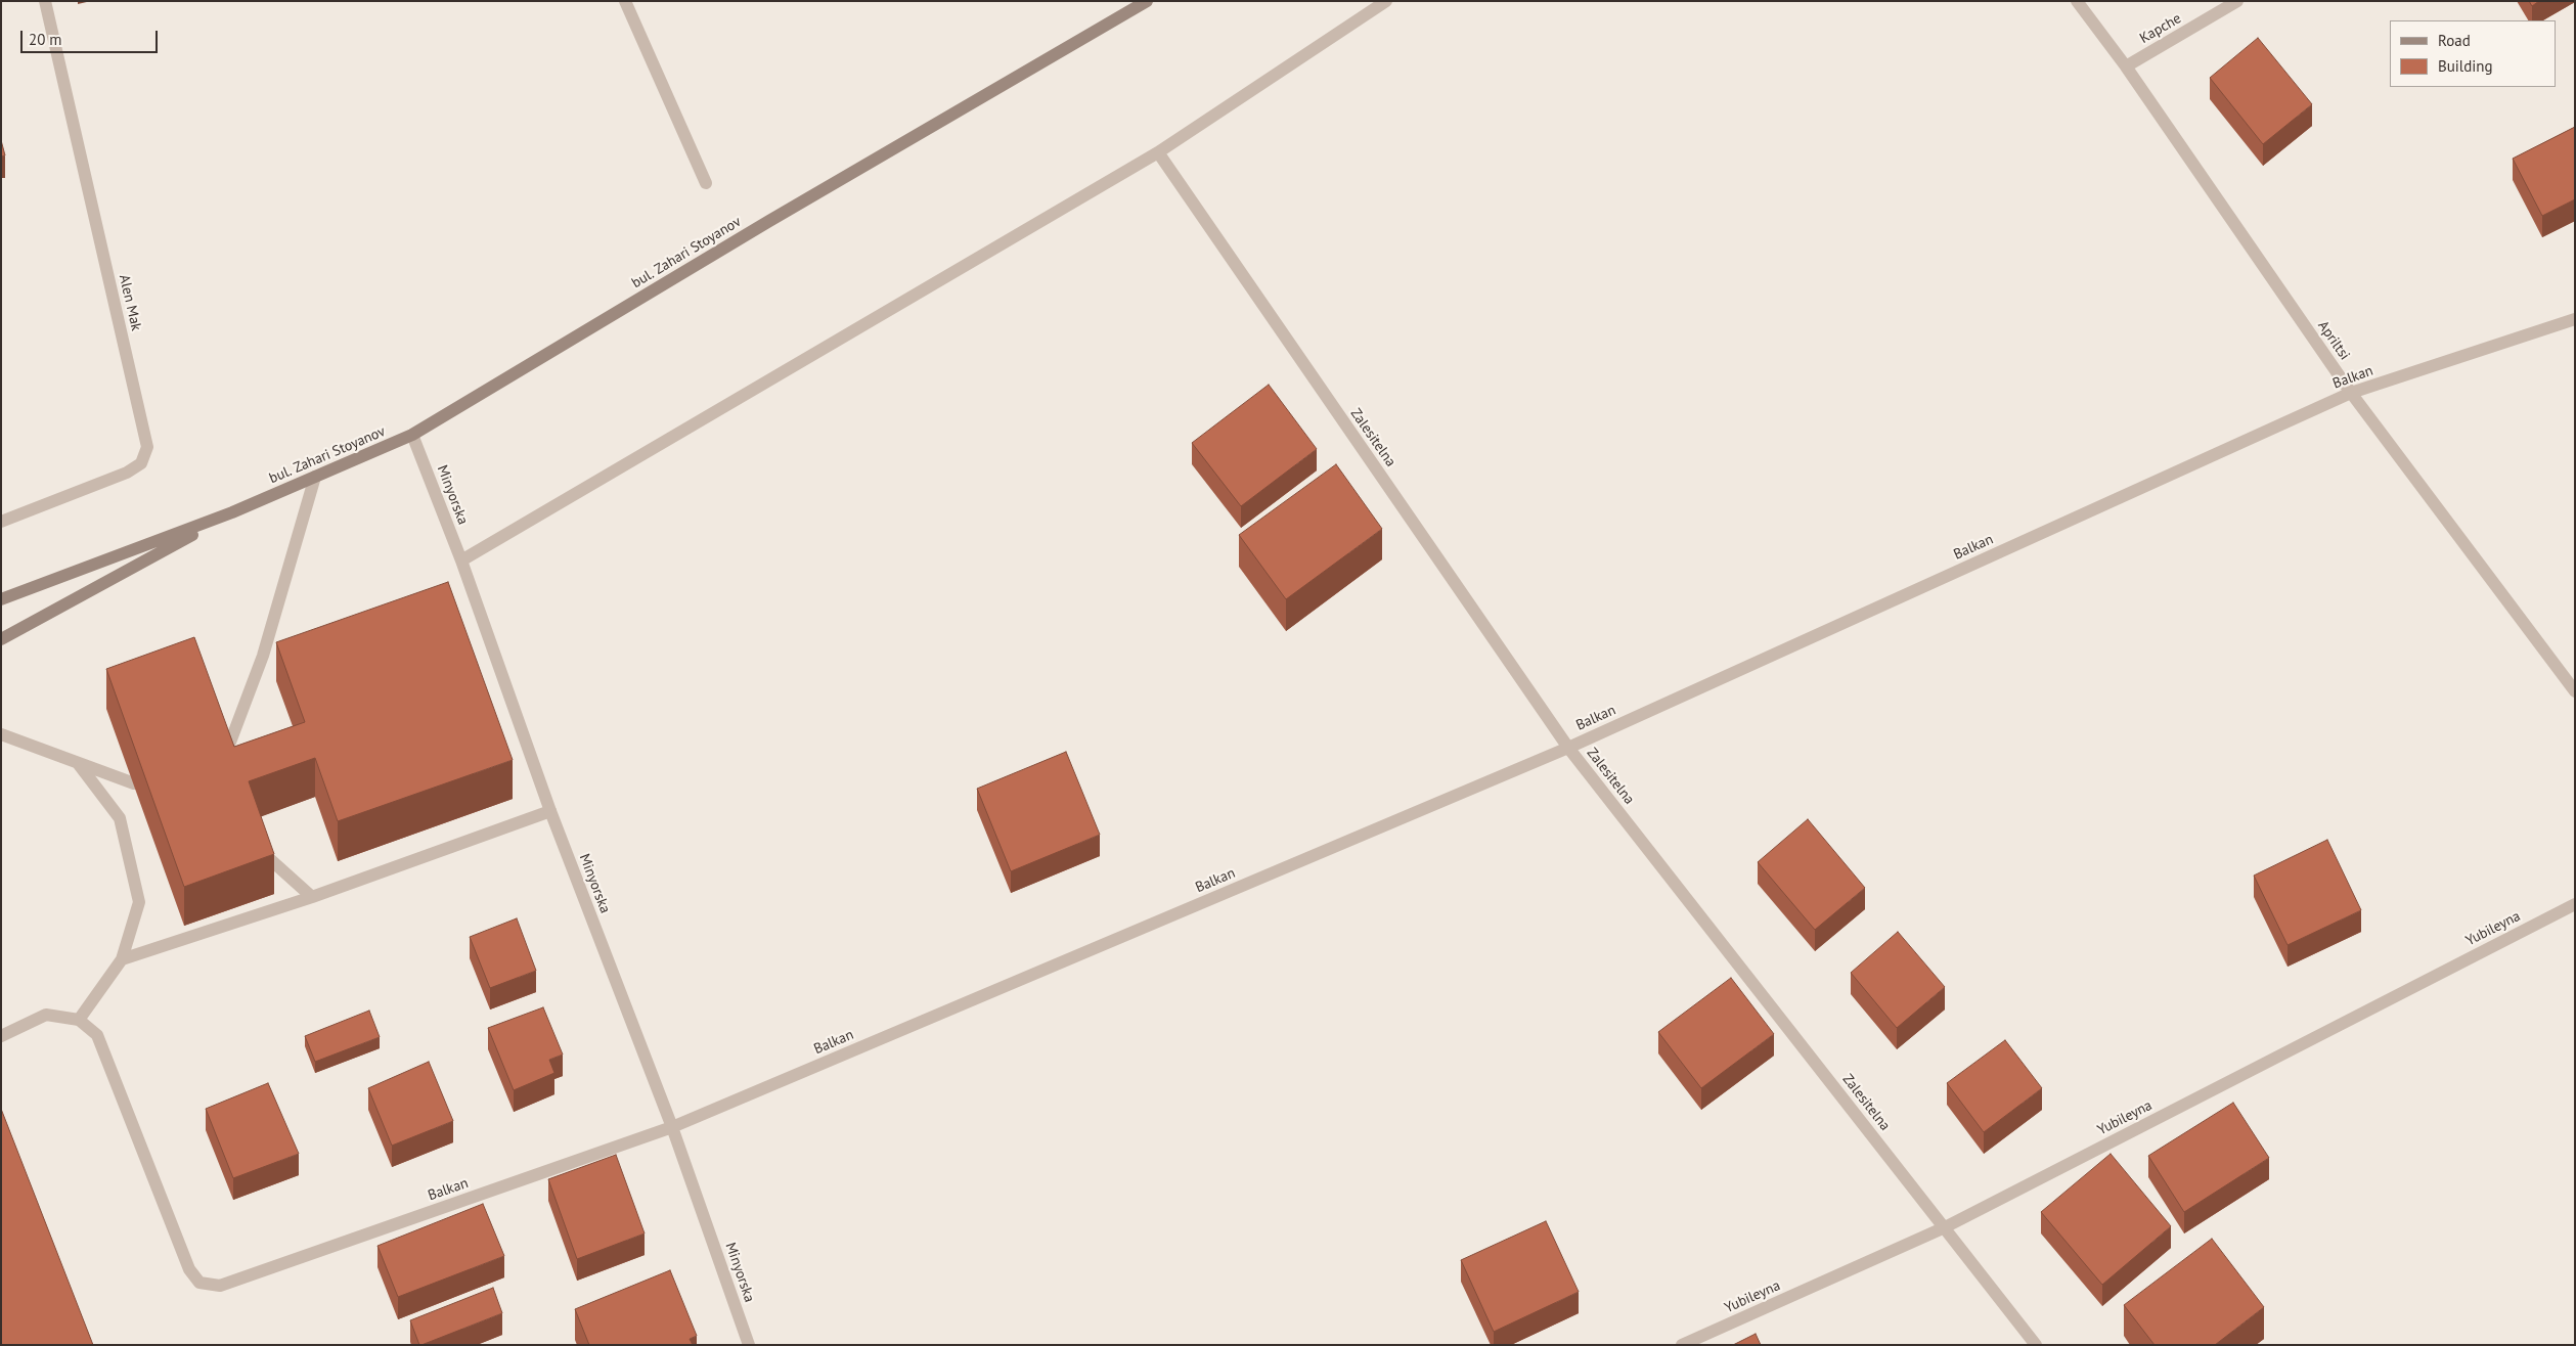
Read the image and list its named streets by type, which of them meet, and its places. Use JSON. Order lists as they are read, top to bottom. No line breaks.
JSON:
{"streets":{"main road":["bul. Zahari Stoyanov"],"street":["Kapche","Alen Mak","Apriltsi","Balkan","Zalesitelna","Minyorska","Yubileyna"]},"crossings":[["Kapche","Apriltsi"],["bul. Zahari Stoyanov","Minyorska"],["Apriltsi","Balkan"],["Balkan","Zalesitelna"],["Balkan","Minyorska"],["Zalesitelna","Yubileyna"]],"legend":["Road","Building"],"scale_bar":"20 m"}
